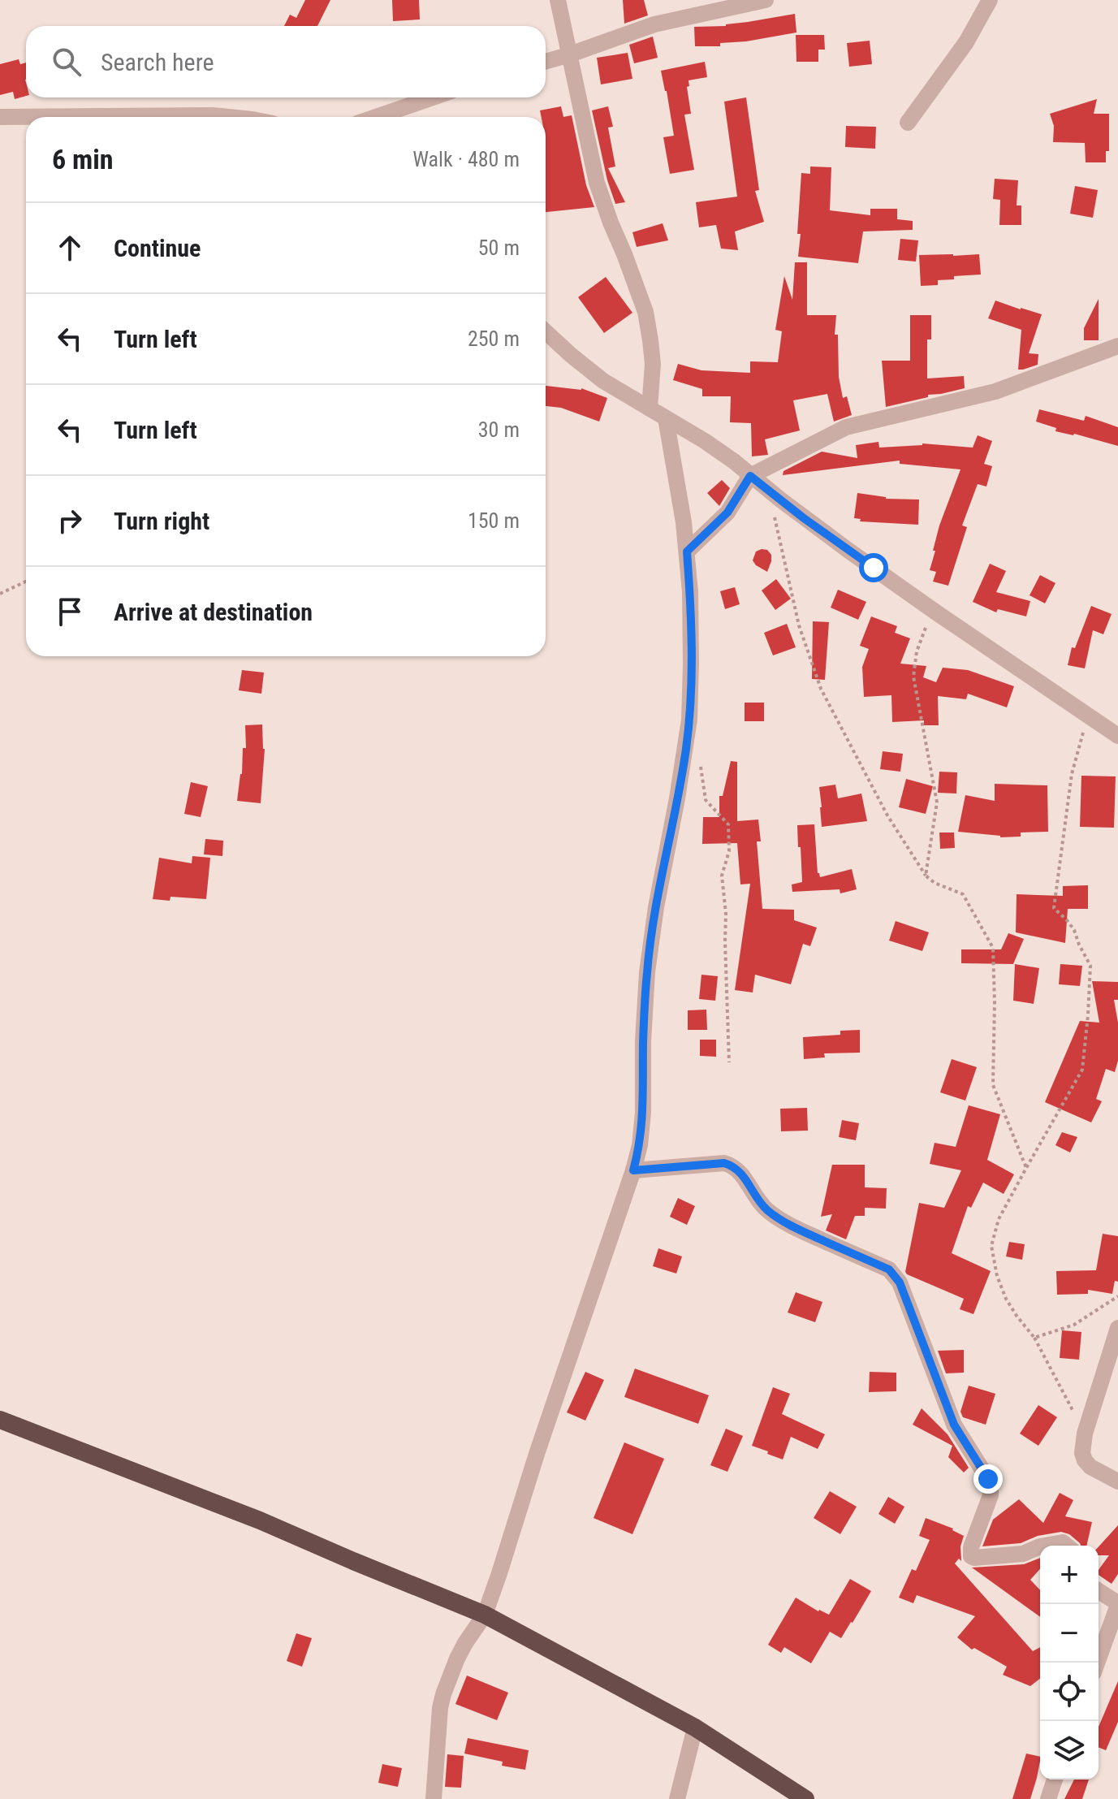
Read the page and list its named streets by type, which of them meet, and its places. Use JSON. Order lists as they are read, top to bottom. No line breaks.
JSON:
{"page":{"search":"Search here","heading":["6 min","Walk · 480 m"],"list":[["Continue","50 m"],["Turn left","250 m"],["Turn left","30 m"],["Turn right","150 m"],"Arrive at destination"],"map_buttons":["+","−"]}}
